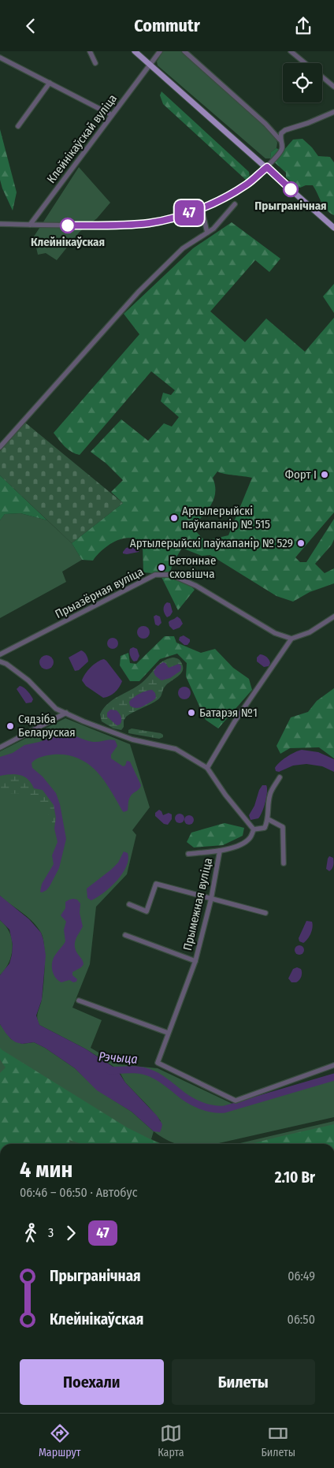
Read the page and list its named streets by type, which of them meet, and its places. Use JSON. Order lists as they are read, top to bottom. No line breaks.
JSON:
{"streets":{"street":["Клейнікаўскай вуліца","Прыазёрная вуліца","Прымежная вуліца"]},"water":["Рэчыца"],"places":["Прыгранічная","Клейнікаўская","Форт I","Артылерыйскі паўкапанір № 515","Артылерыйскі паўкапанір № 529","Бетоннае сховішча","Батарэя №1","Сядзіба Беларуская"],"lines":["bus line 47"],"page":{"header":"Commutr","on_map":"47","heading":["4 мин","06:46 – 06:50 · Автобус","2.10 Br"],"legs":["3","47"],"list":[{"name":"Прыгранічная","value":"06:49"},{"name":"Клейнікаўская","value":"06:50"}],"buttons":["Поехали","Билеты"],"tabs":["Маршрут","Карта","Билеты"]}}
